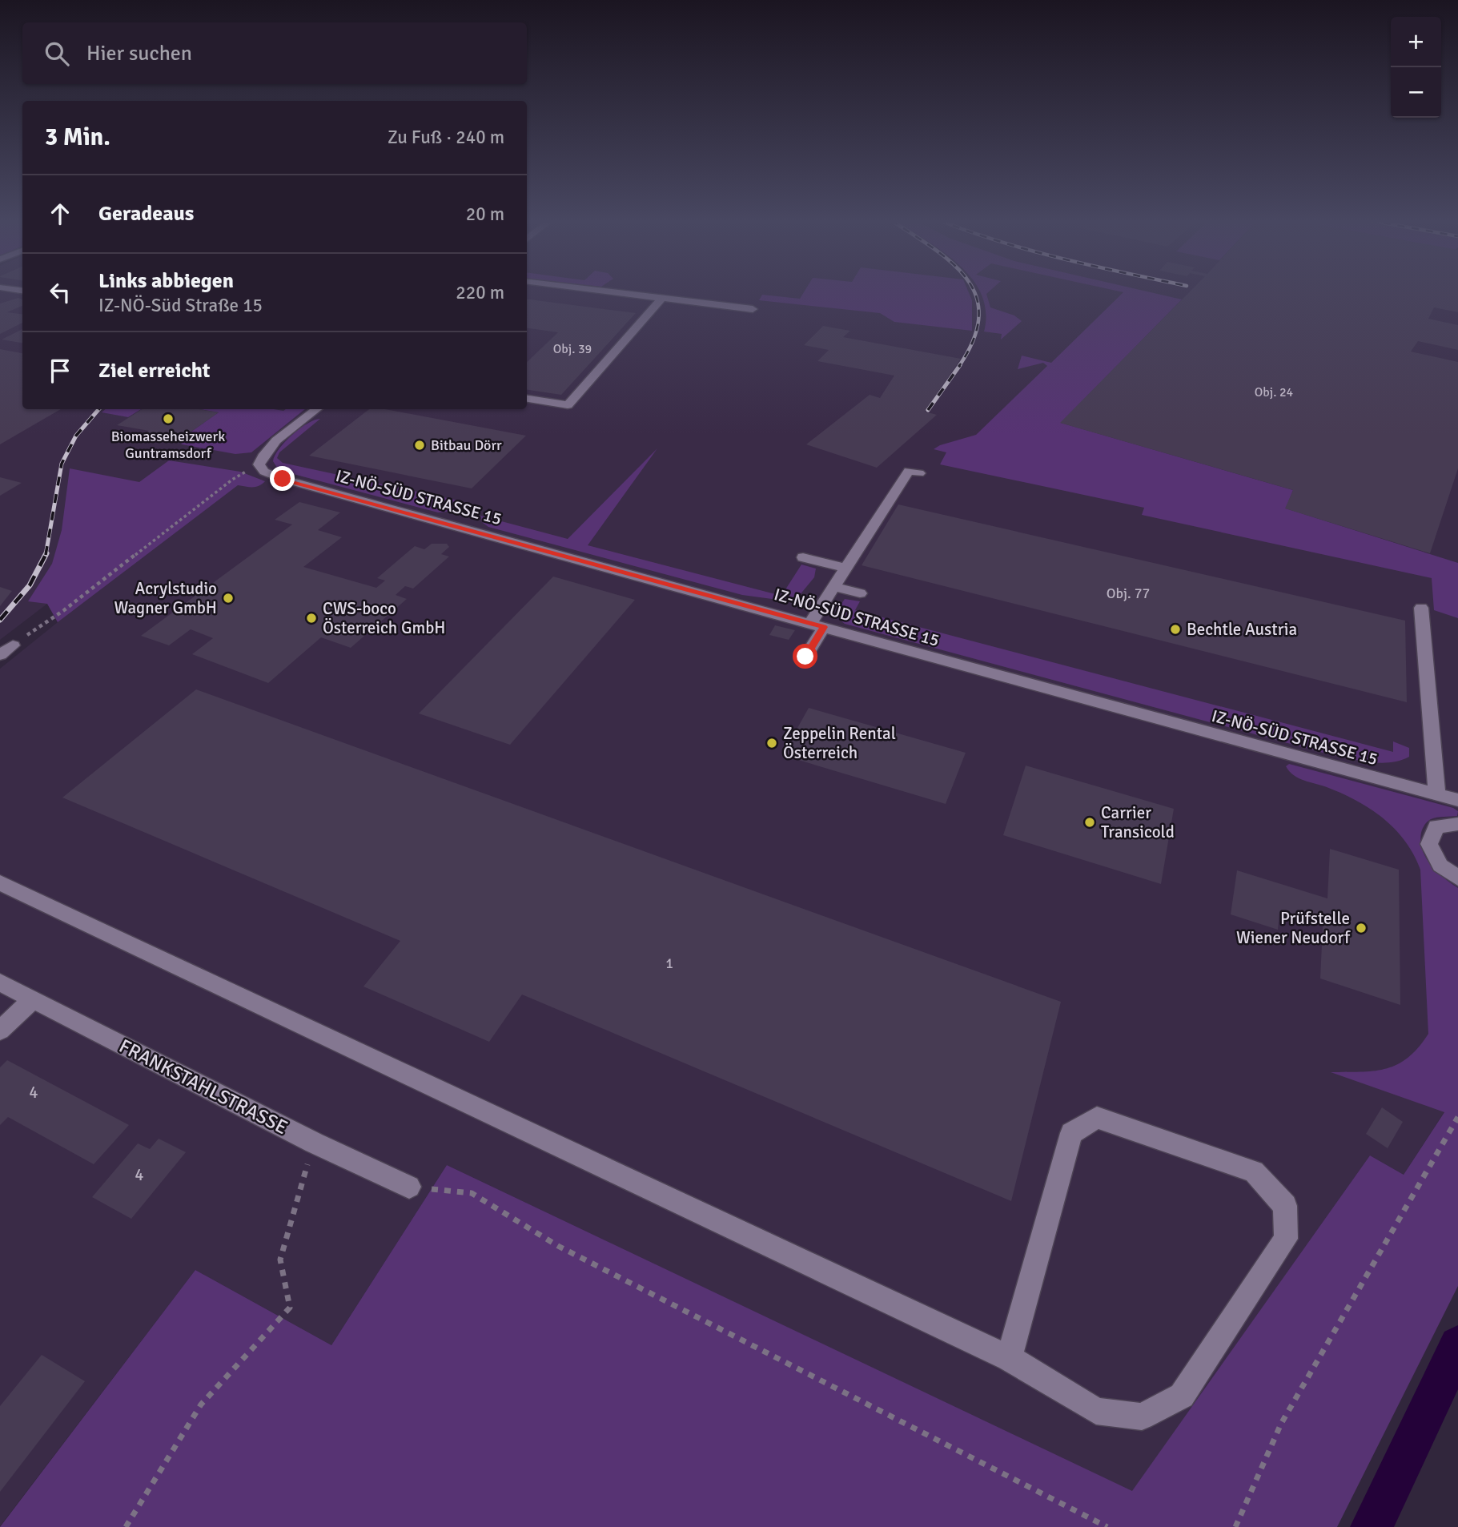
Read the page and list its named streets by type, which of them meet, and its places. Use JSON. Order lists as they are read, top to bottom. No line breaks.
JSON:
{"streets":{"street":["IZ-NÖ-SÜD STRASSE 15","FRANKSTAHLSTRASSE"]},"places":["Biomasseheizwerk Guntramsdorf","Bitbau Dörr","Acrylstudio Wagner GmbH","CWS-boco Österreich GmbH","Bechtle Austria","Zeppelin Rental Österreich","Carrier Transicold","Prüfstelle Wiener Neudorf"],"house_numbers":["Obj. 39","Obj. 24","Obj. 77","1","4","4"],"page":{"map_buttons":["+","−"],"search":"Hier suchen","heading":["3 Min.","Zu Fuß · 240 m"],"list":[["Geradeaus","20 m"],["Links abbiegen","IZ-NÖ-Süd Straße 15","220 m"],"Ziel erreicht"]}}
